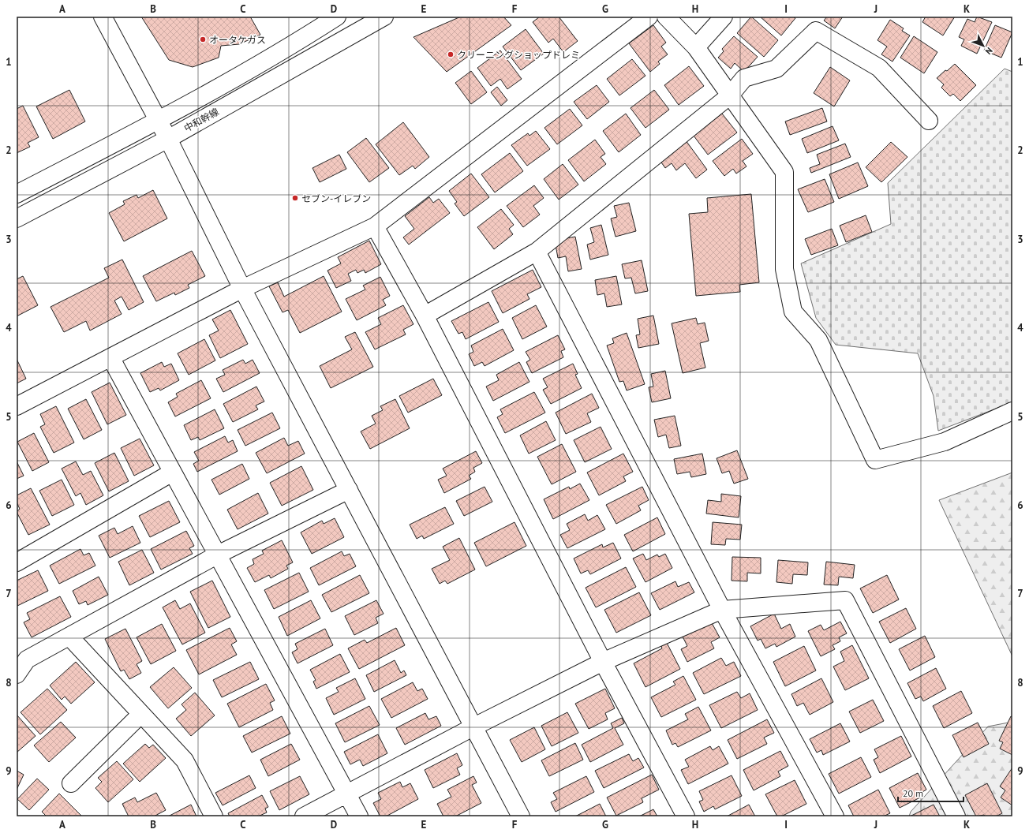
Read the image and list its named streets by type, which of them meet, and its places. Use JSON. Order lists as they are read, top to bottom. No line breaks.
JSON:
{"streets":{"street":["中和幹線"]},"places":["オータケガス","クリーニングショップドレミ","セブン-イレブン"],"scale_bar":"20 m","north":"bottom right","grid":{"columns":["A","B","C","D","E","F","G","H","I","J","K"],"rows":["1","2","3","4","5","6","7","8","9"]}}
